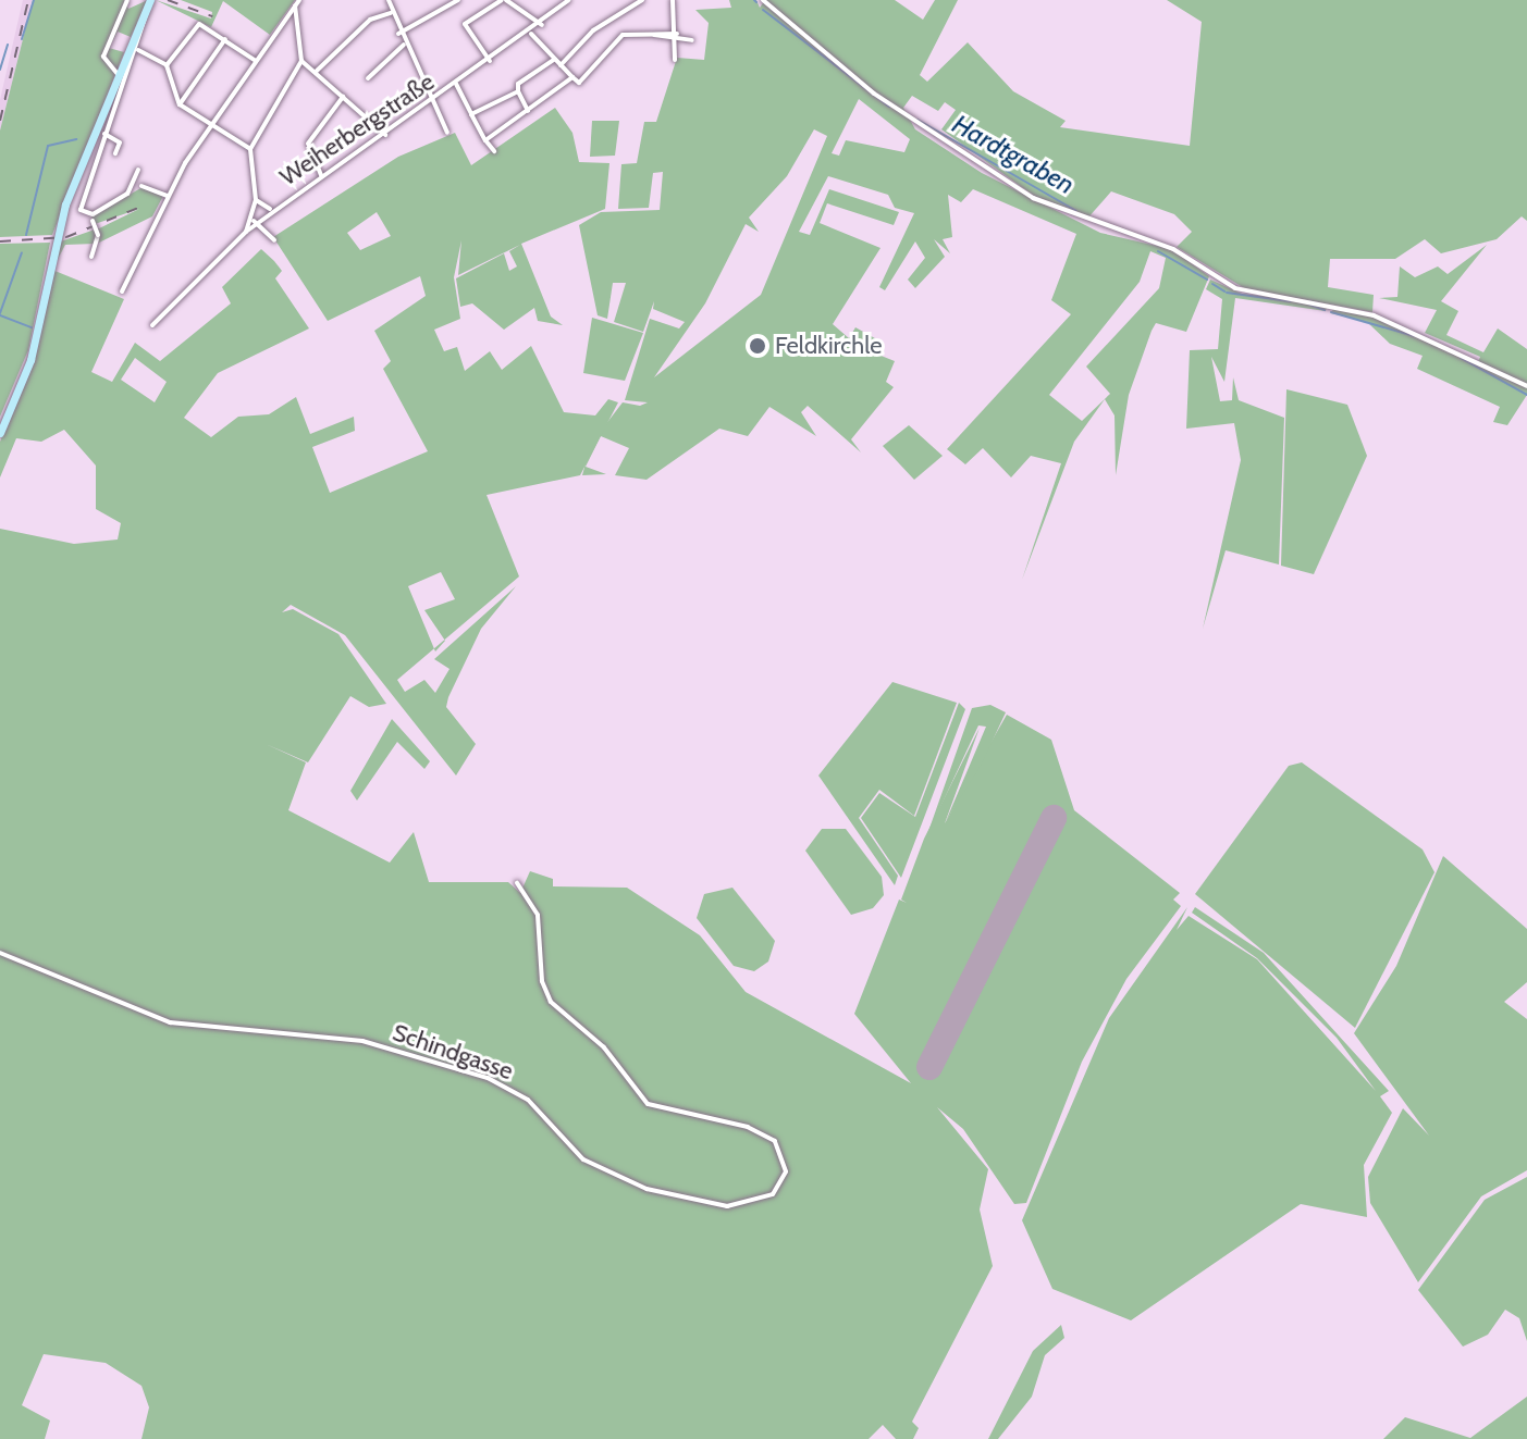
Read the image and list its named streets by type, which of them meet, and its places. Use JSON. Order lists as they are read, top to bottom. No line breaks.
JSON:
{"streets":{"street":["Weiherbergstraße","Schindgasse"]},"water":["Hardtgraben"],"places":["Feldkirchle"]}
